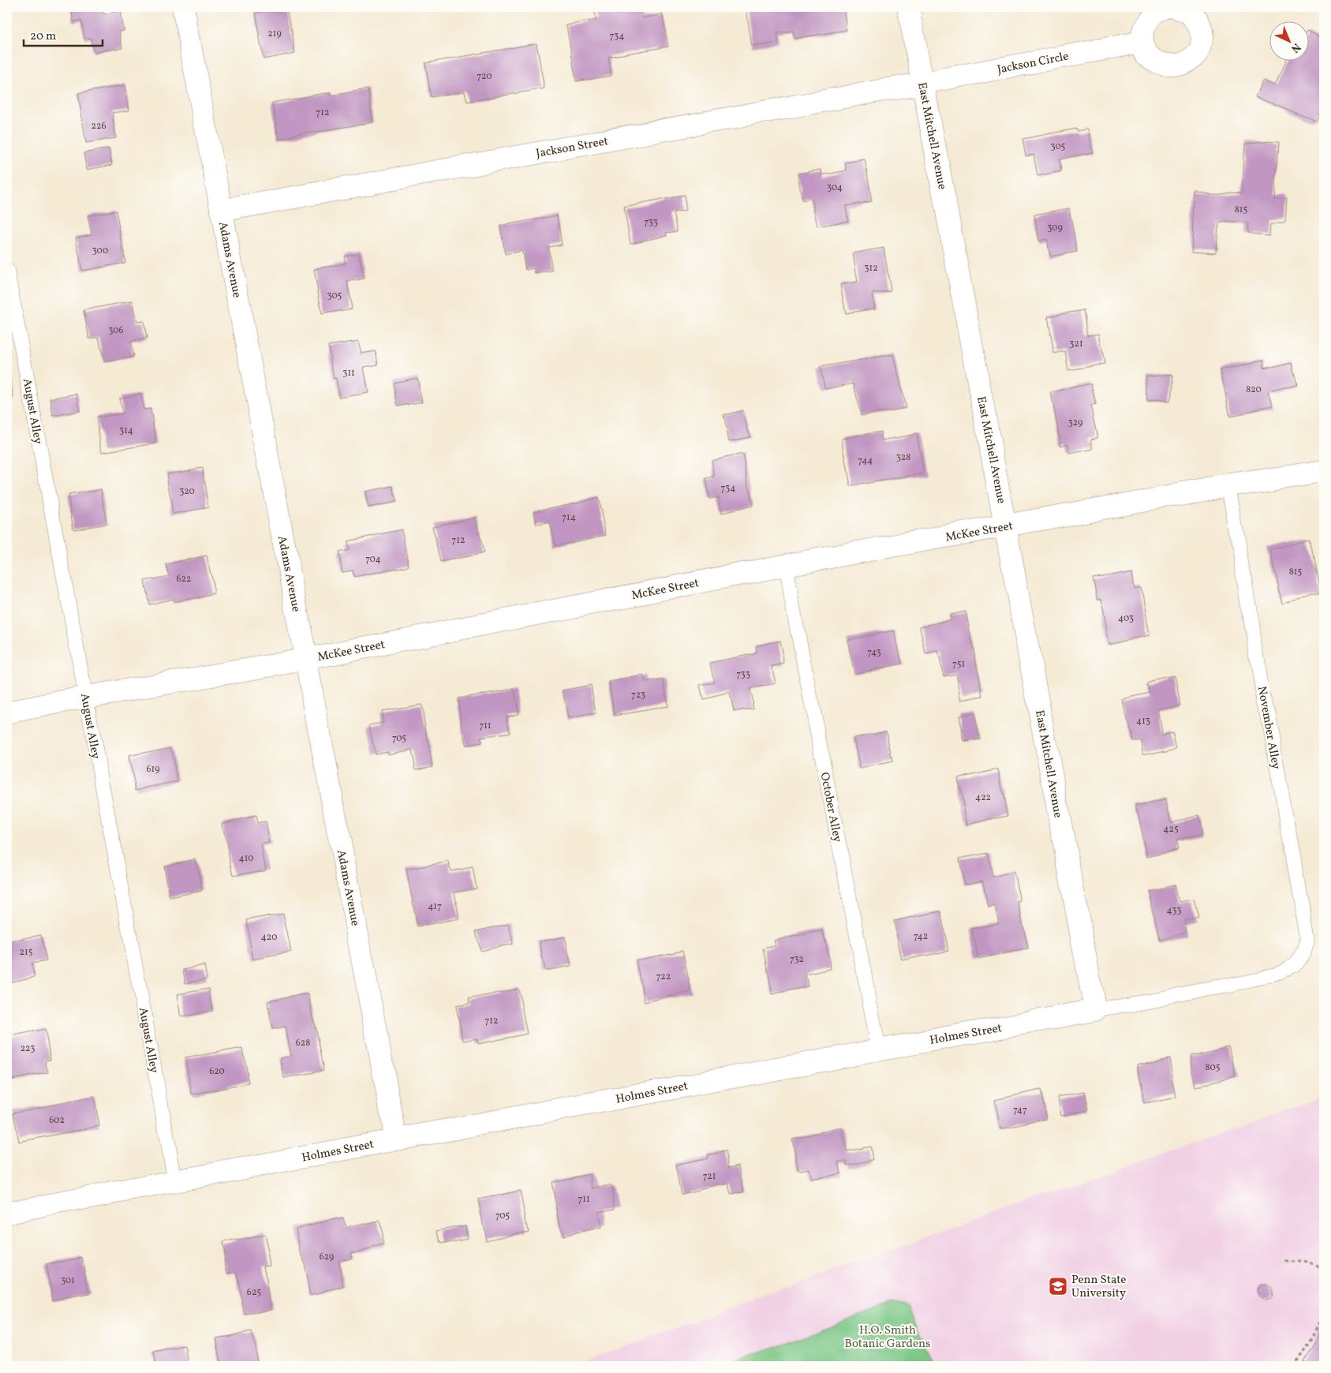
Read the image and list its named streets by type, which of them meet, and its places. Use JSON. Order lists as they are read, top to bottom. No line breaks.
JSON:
{"streets":{"street":["Jackson Circle","East Mitchell Avenue","Jackson Street","Adams Avenue","McKee Street","Holmes Street"],"lane":["August Alley","November Alley","October Alley"]},"crossings":[["Jackson Circle","East Mitchell Avenue"],["Jackson Circle","Jackson Street"],["East Mitchell Avenue","Jackson Street"],["East Mitchell Avenue","McKee Street"],["East Mitchell Avenue","Holmes Street"],["Jackson Street","Adams Avenue"],["Adams Avenue","McKee Street"],["Adams Avenue","Holmes Street"],["August Alley","McKee Street"],["August Alley","Holmes Street"],["McKee Street","November Alley"],["McKee Street","October Alley"],["November Alley","Holmes Street"],["October Alley","Holmes Street"]],"parks":["H.O. Smith Botanic Gardens"],"places":{"school or university":["Penn State University"]},"house_numbers":["219","734","720","712","226","305","304","815","733","309","300","312","305","306","321","311","820","329","314","328","744","734","320","714","712","704","815","622","403","743","751","733","723","413","711","705","619","422","425","410","417","433","742","420","215","732","722","712","628","223","805","620","747","602","721","711","705","629","301","625"],"scale_bar":"20 m","north":"bottom right"}
